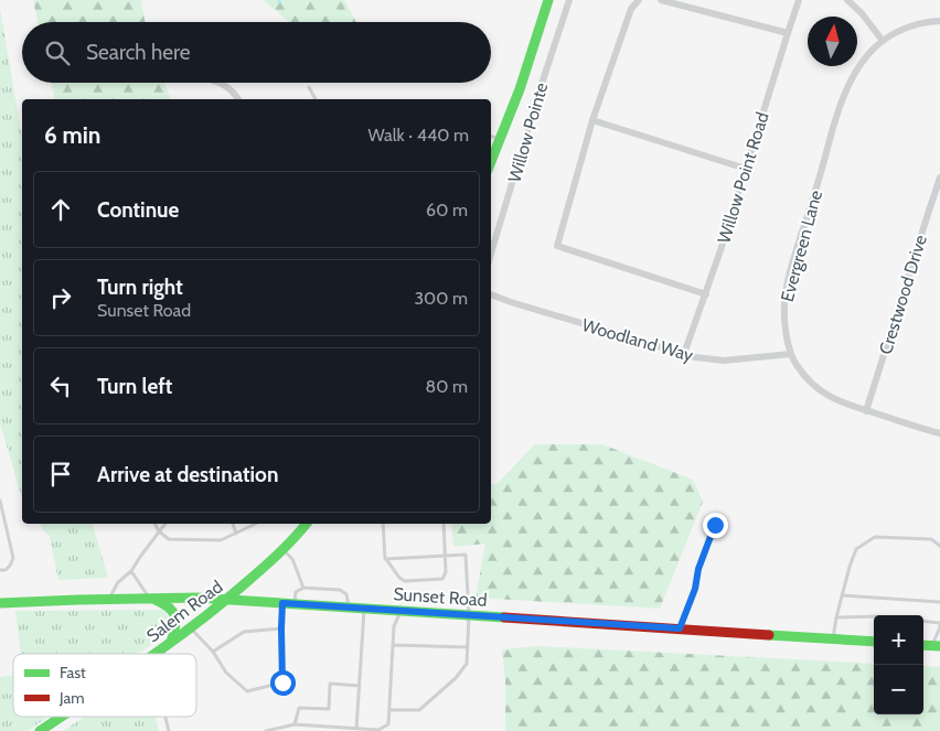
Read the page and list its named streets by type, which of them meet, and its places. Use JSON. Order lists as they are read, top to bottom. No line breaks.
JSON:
{"streets":{"street":["Willow Pointe","Willow Point Road","Evergreen Lane","Crestwood Drive","Woodland Way","Sunset Road","Salem Road"]},"crossings":[["Willow Point Road","Woodland Way"],["Evergreen Lane","Crestwood Drive"],["Evergreen Lane","Woodland Way"],["Sunset Road","Salem Road"]],"legend":["Fast","Jam"],"north":"top","page":{"search":"Search here","heading":["6 min","Walk · 440 m"],"list":[["Continue","60 m"],["Turn right","Sunset Road","300 m"],["Turn left","80 m"],"Arrive at destination"],"map_buttons":["+","−"]}}
